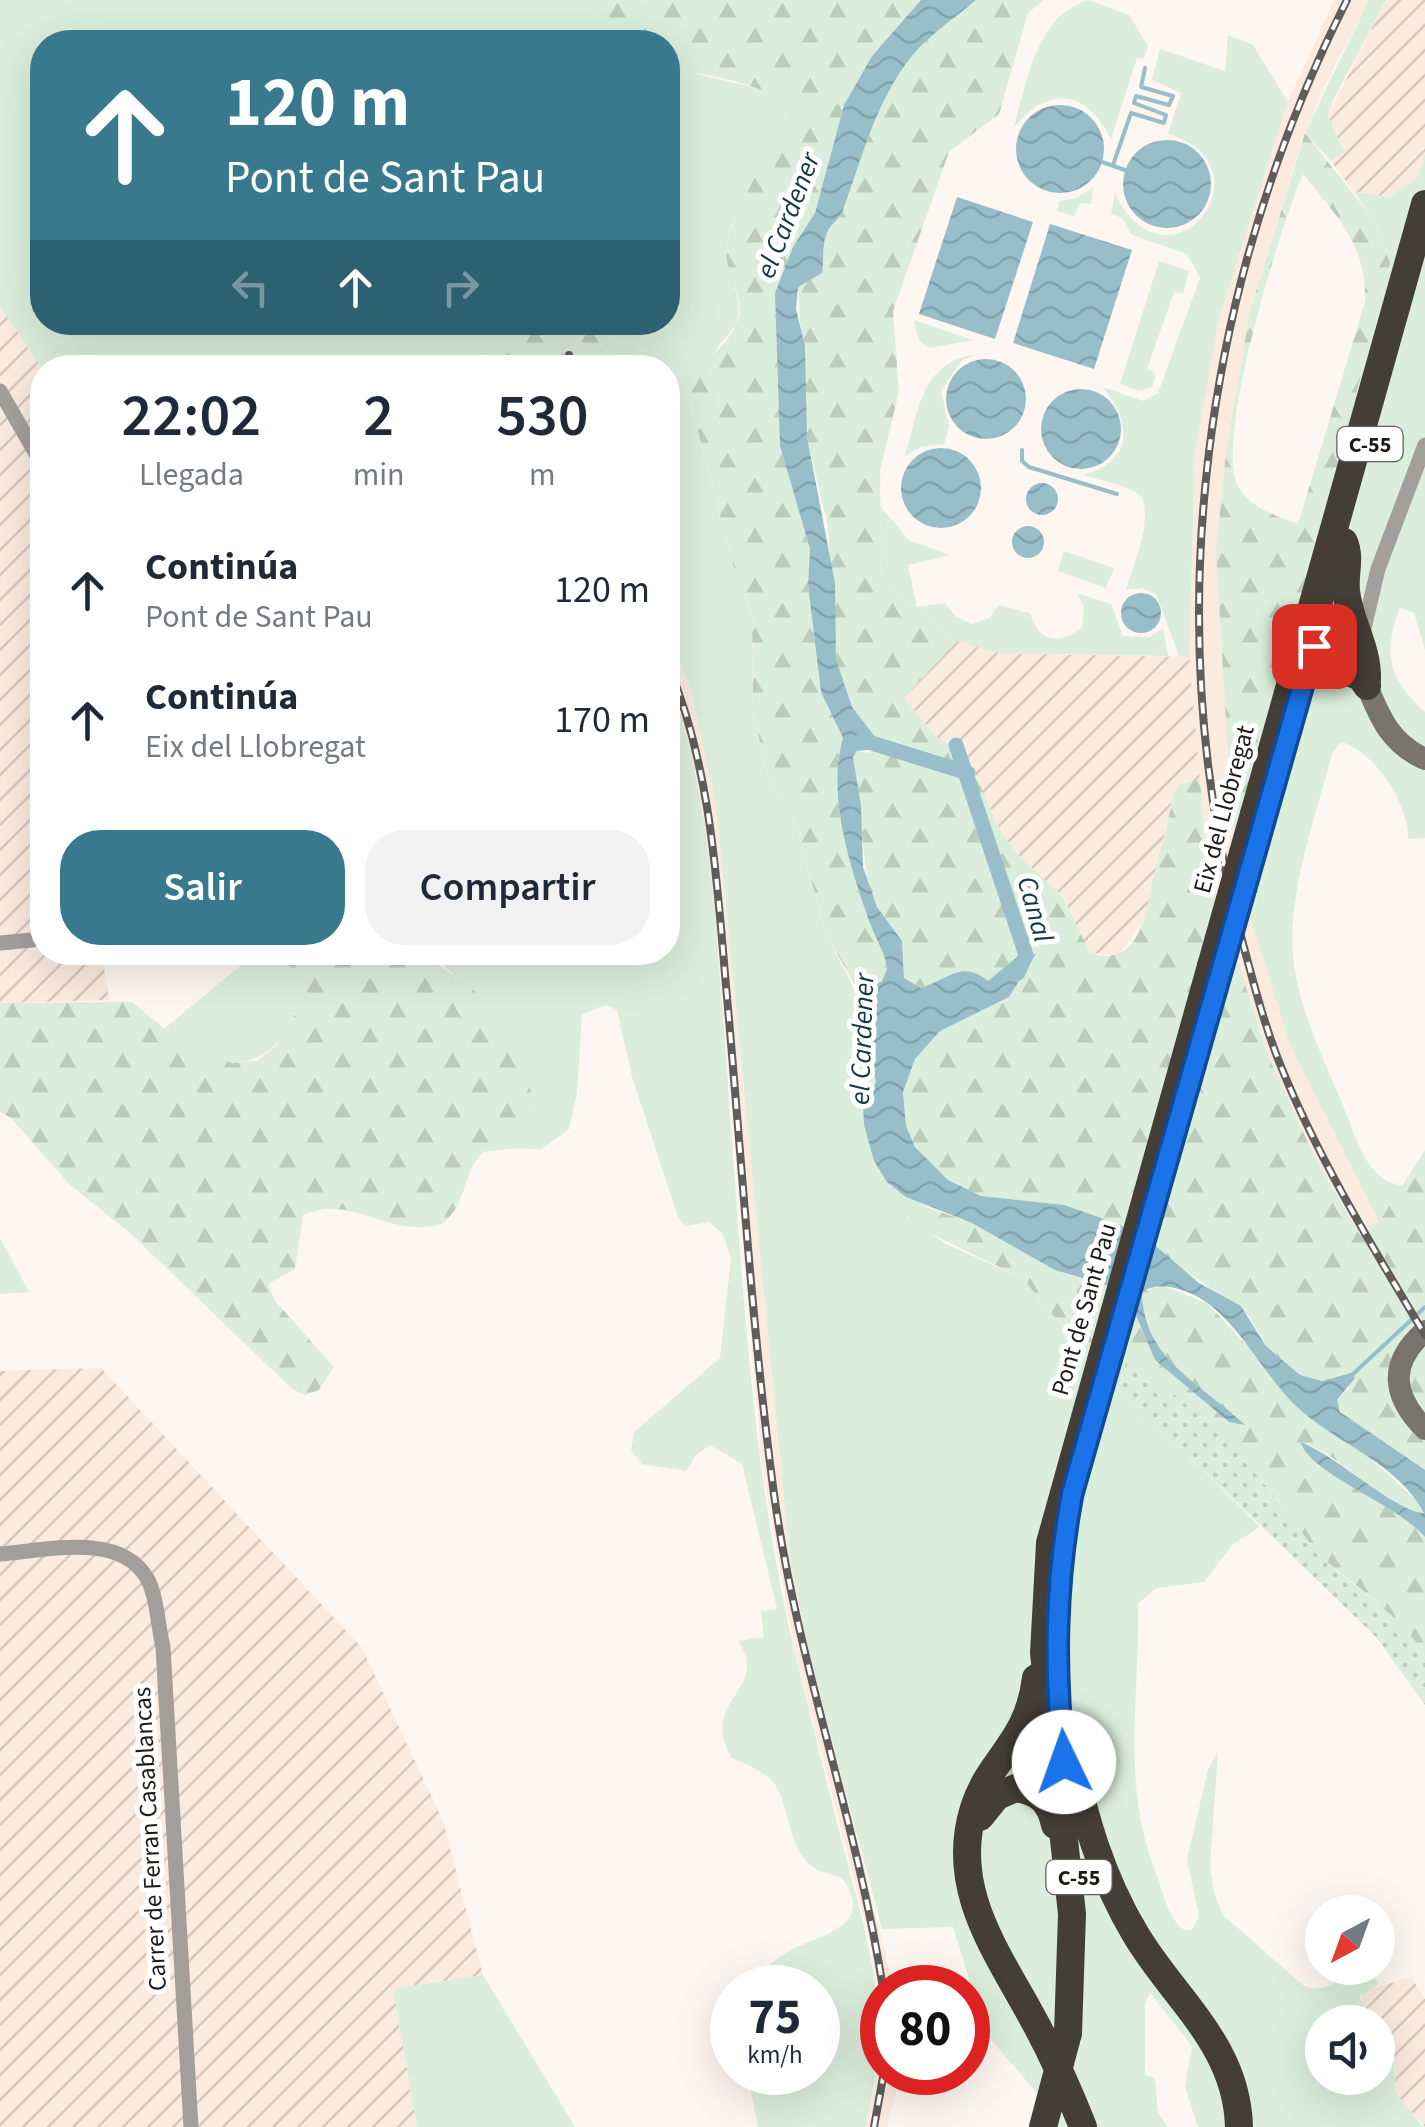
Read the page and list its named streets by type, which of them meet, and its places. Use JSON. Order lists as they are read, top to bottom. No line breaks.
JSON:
{"streets":{"highway":["C-55","Eix del Llobregat","Pont de Sant Pau"],"street":["Carrer de Ferran Casablancas"]},"crossings":[["C-55","Pont de Sant Pau"],["Eix del Llobregat","Pont de Sant Pau"]],"water":["el Cardener","Canal"],"north":"bottom left","page":{"turn":["120 m","Pont de Sant Pau"],"eta":["22:02","Llegada","2","min","530","m"],"list":[{"name":"Continúa","note":"Pont de Sant Pau","value":"120 m"},{"name":"Continúa","note":"Eix del Llobregat","value":"170 m"}],"buttons":["Salir","Compartir"],"speed":"75 km/h","limit":"80"}}
